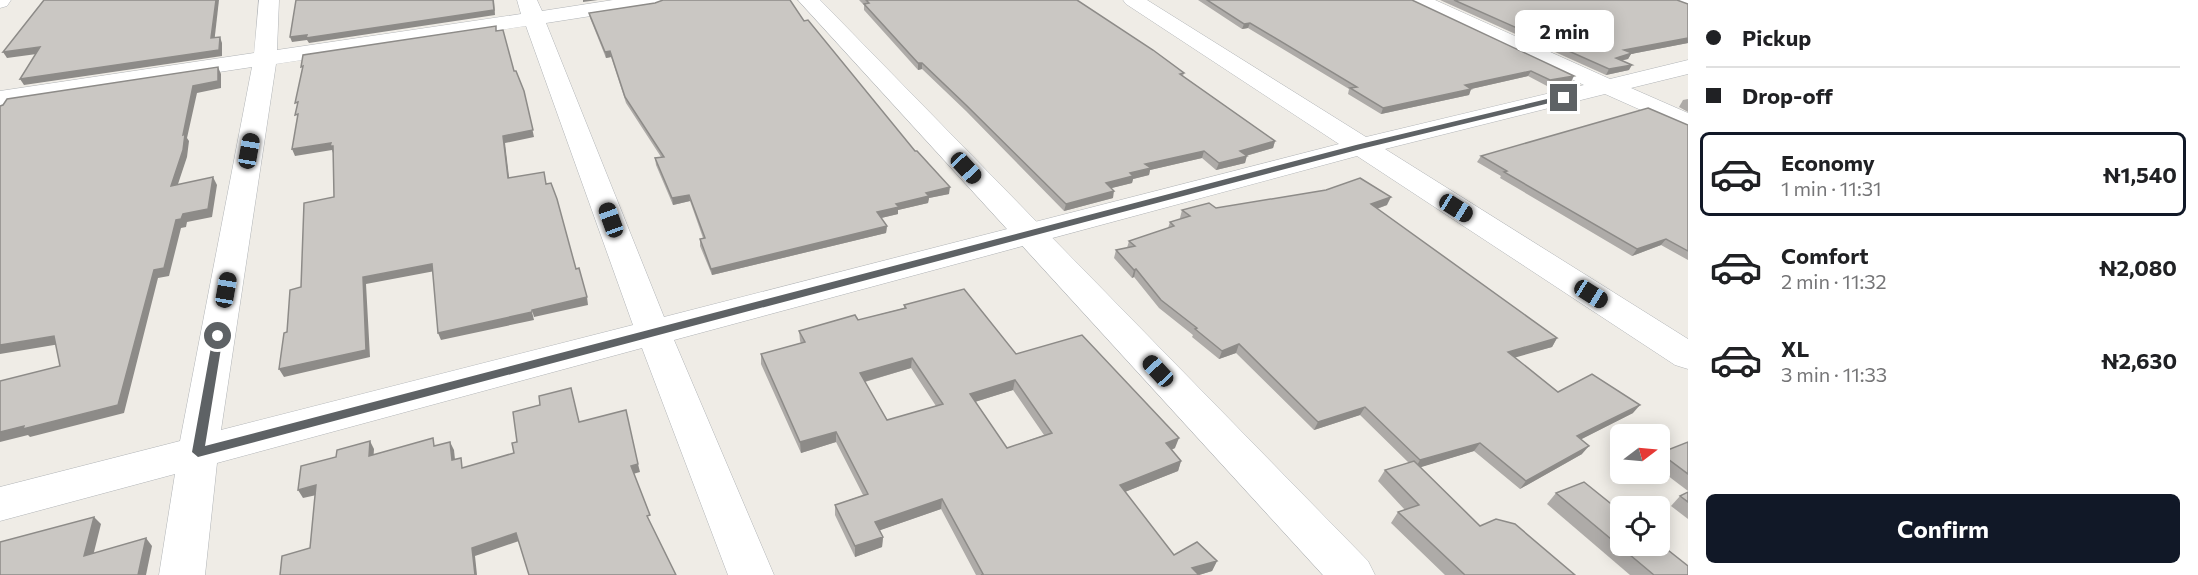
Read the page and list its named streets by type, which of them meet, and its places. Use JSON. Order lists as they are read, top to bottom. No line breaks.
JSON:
{"north":"right","page":{"banner":["Pickup","Drop-off"],"bubble":"2 min","list":[{"name":"Economy","note":"1 min · 11:31","value":"₦1,540"},{"name":"Comfort","note":"2 min · 11:32","value":"₦2,080"},{"name":"XL","note":"3 min · 11:33","value":"₦2,630"}],"buttons":"Confirm"}}
